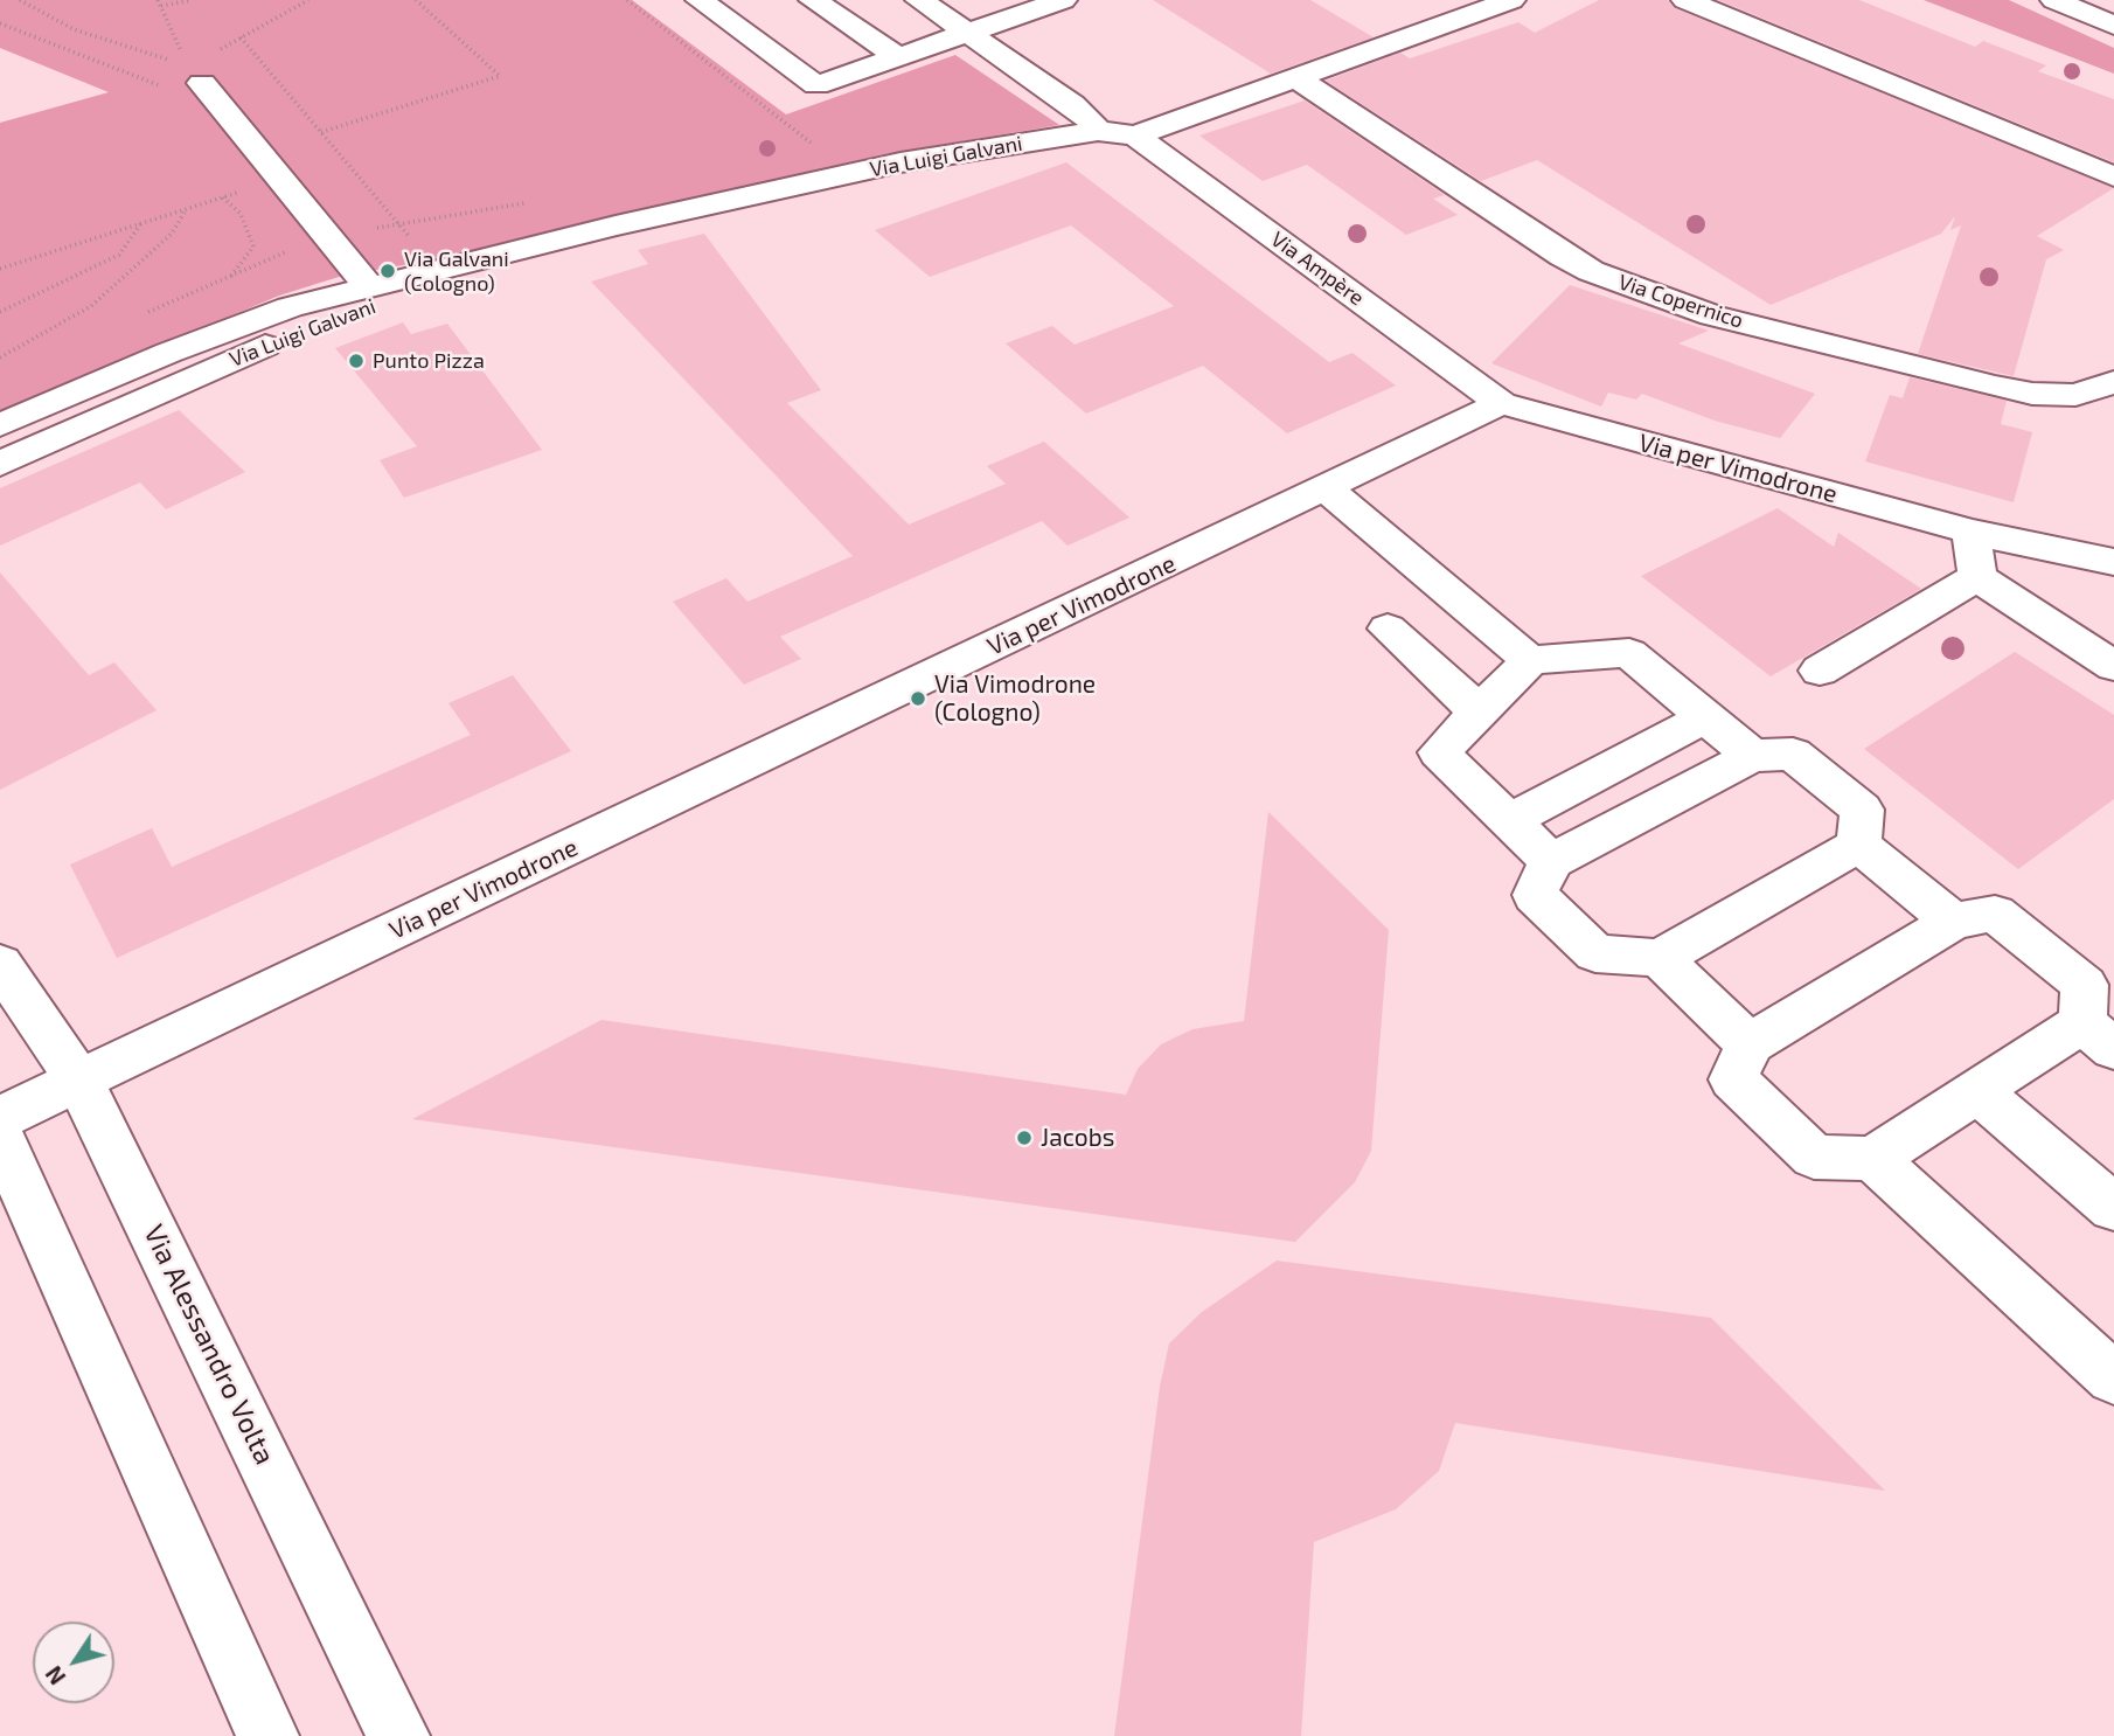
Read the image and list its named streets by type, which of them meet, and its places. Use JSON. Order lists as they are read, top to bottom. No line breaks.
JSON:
{"streets":{"street":["Via Luigi Galvani","Via Ampère","Via Copernico","Via per Vimodrone","Via Alessandro Volta"]},"crossings":[["Via Luigi Galvani","Via Ampère"],["Via Ampère","Via per Vimodrone"],["Via per Vimodrone","Via Alessandro Volta"]],"places":["Via Galvani (Cologno)","Punto Pizza","Via Vimodrone (Cologno)","Jacobs"],"north":"bottom left"}
